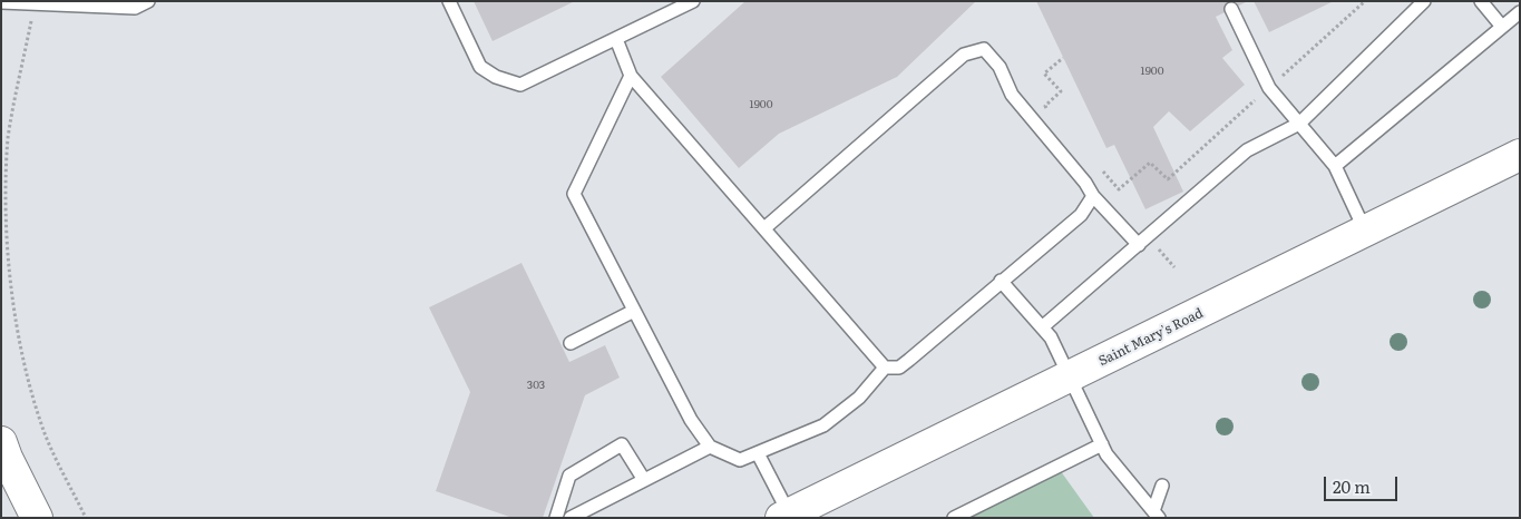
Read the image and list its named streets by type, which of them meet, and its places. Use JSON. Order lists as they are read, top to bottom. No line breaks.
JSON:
{"streets":{"main road":["Saint Mary's Road"]},"house_numbers":["1900","1900","303"],"scale_bar":"20 m"}
